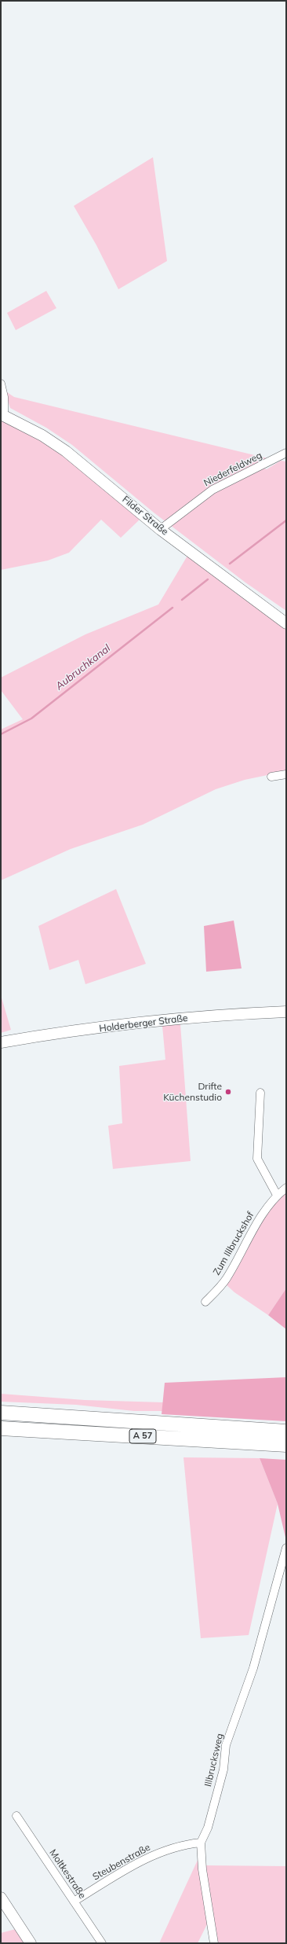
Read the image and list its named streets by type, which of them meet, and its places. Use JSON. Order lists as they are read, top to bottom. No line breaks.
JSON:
{"streets":{"highway":["A 57"],"street":["Niederfeldweg","Filder Straße","Holderberger Straße","Zum Illbruckshof","Illbrucksweg","Steubenstraße","Moltkestraße"]},"crossings":[["Niederfeldweg","Filder Straße"],["Illbrucksweg","Steubenstraße"],["Steubenstraße","Moltkestraße"]],"water":["Aubruchkanal"],"places":["Drifte Küchenstudio"]}
